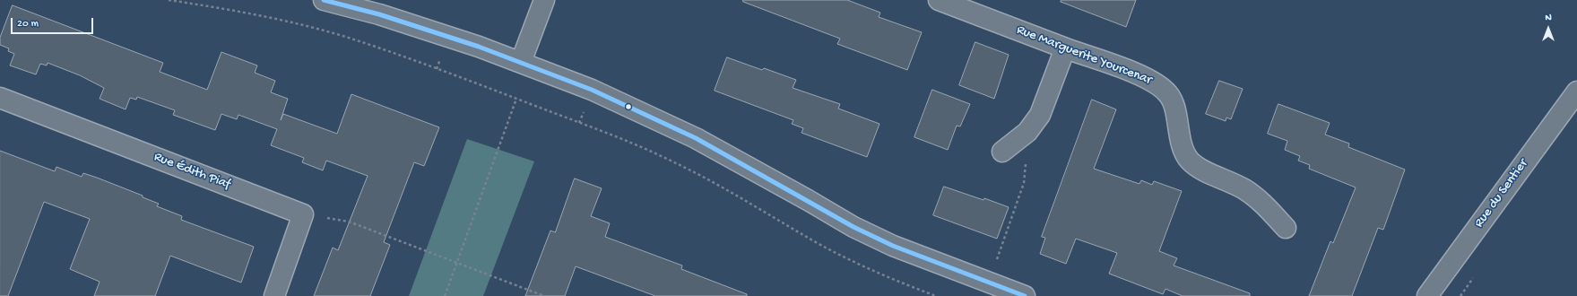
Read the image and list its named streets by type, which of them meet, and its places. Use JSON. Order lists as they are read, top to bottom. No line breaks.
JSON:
{"streets":{"street":["Rue Marguerite Yourcenar","Rue Édith Piaf","Rue du Sentier"]},"scale_bar":"20 m","north":"top"}
